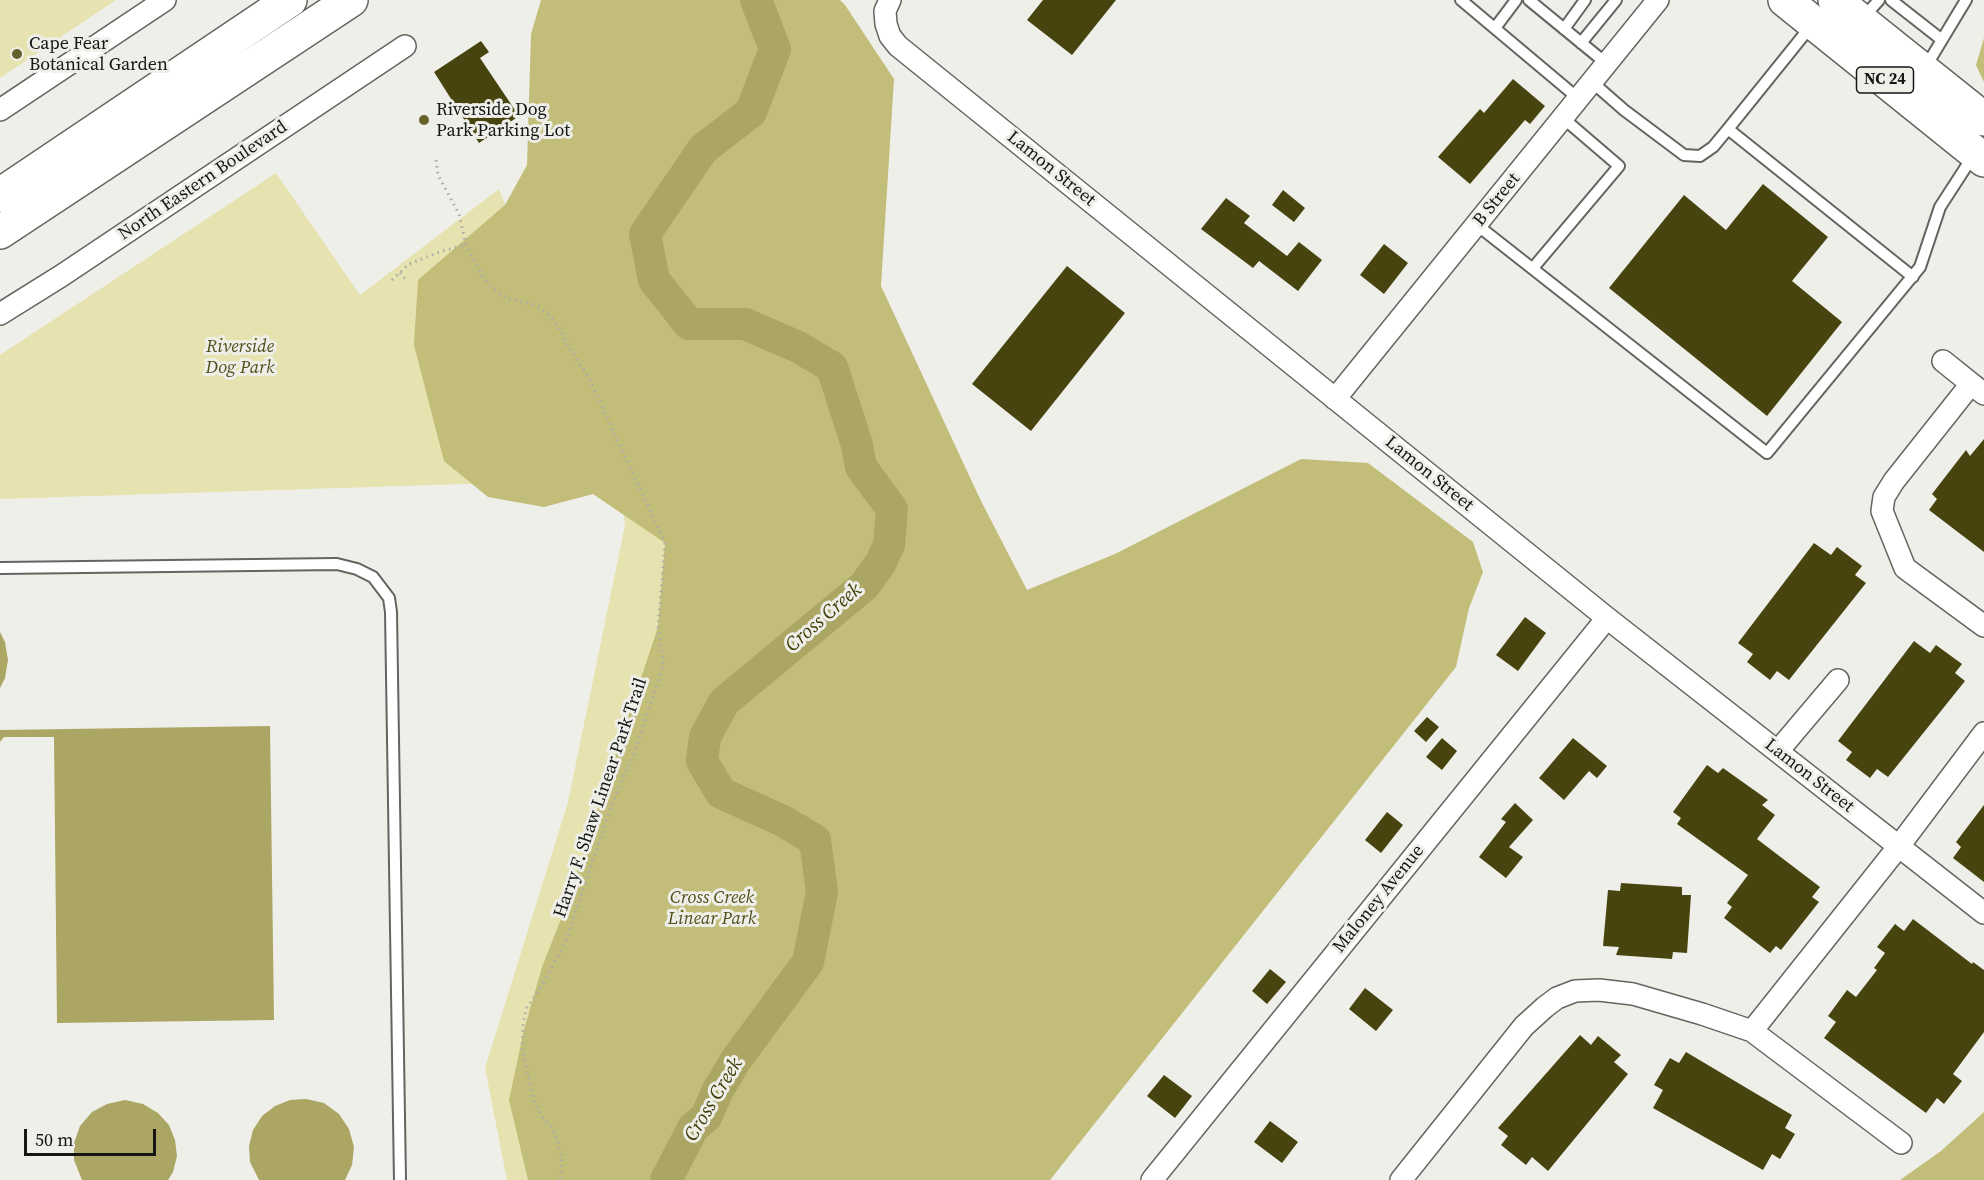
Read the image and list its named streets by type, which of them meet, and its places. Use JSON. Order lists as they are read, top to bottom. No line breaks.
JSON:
{"streets":{"main road":["NC 24"],"street":["Lamon Street","North Eastern Boulevard","B Street","Maloney Avenue"],"path":["Harry F. Shaw Linear Park Trail"]},"crossings":[["Lamon Street","B Street"],["Lamon Street","Maloney Avenue"]],"water":["Cross Creek"],"parks":["Riverside Dog Park","Cross Creek Linear Park"],"places":["Cape Fear Botanical Garden","Riverside Dog Park Parking Lot"],"scale_bar":"50 m"}
